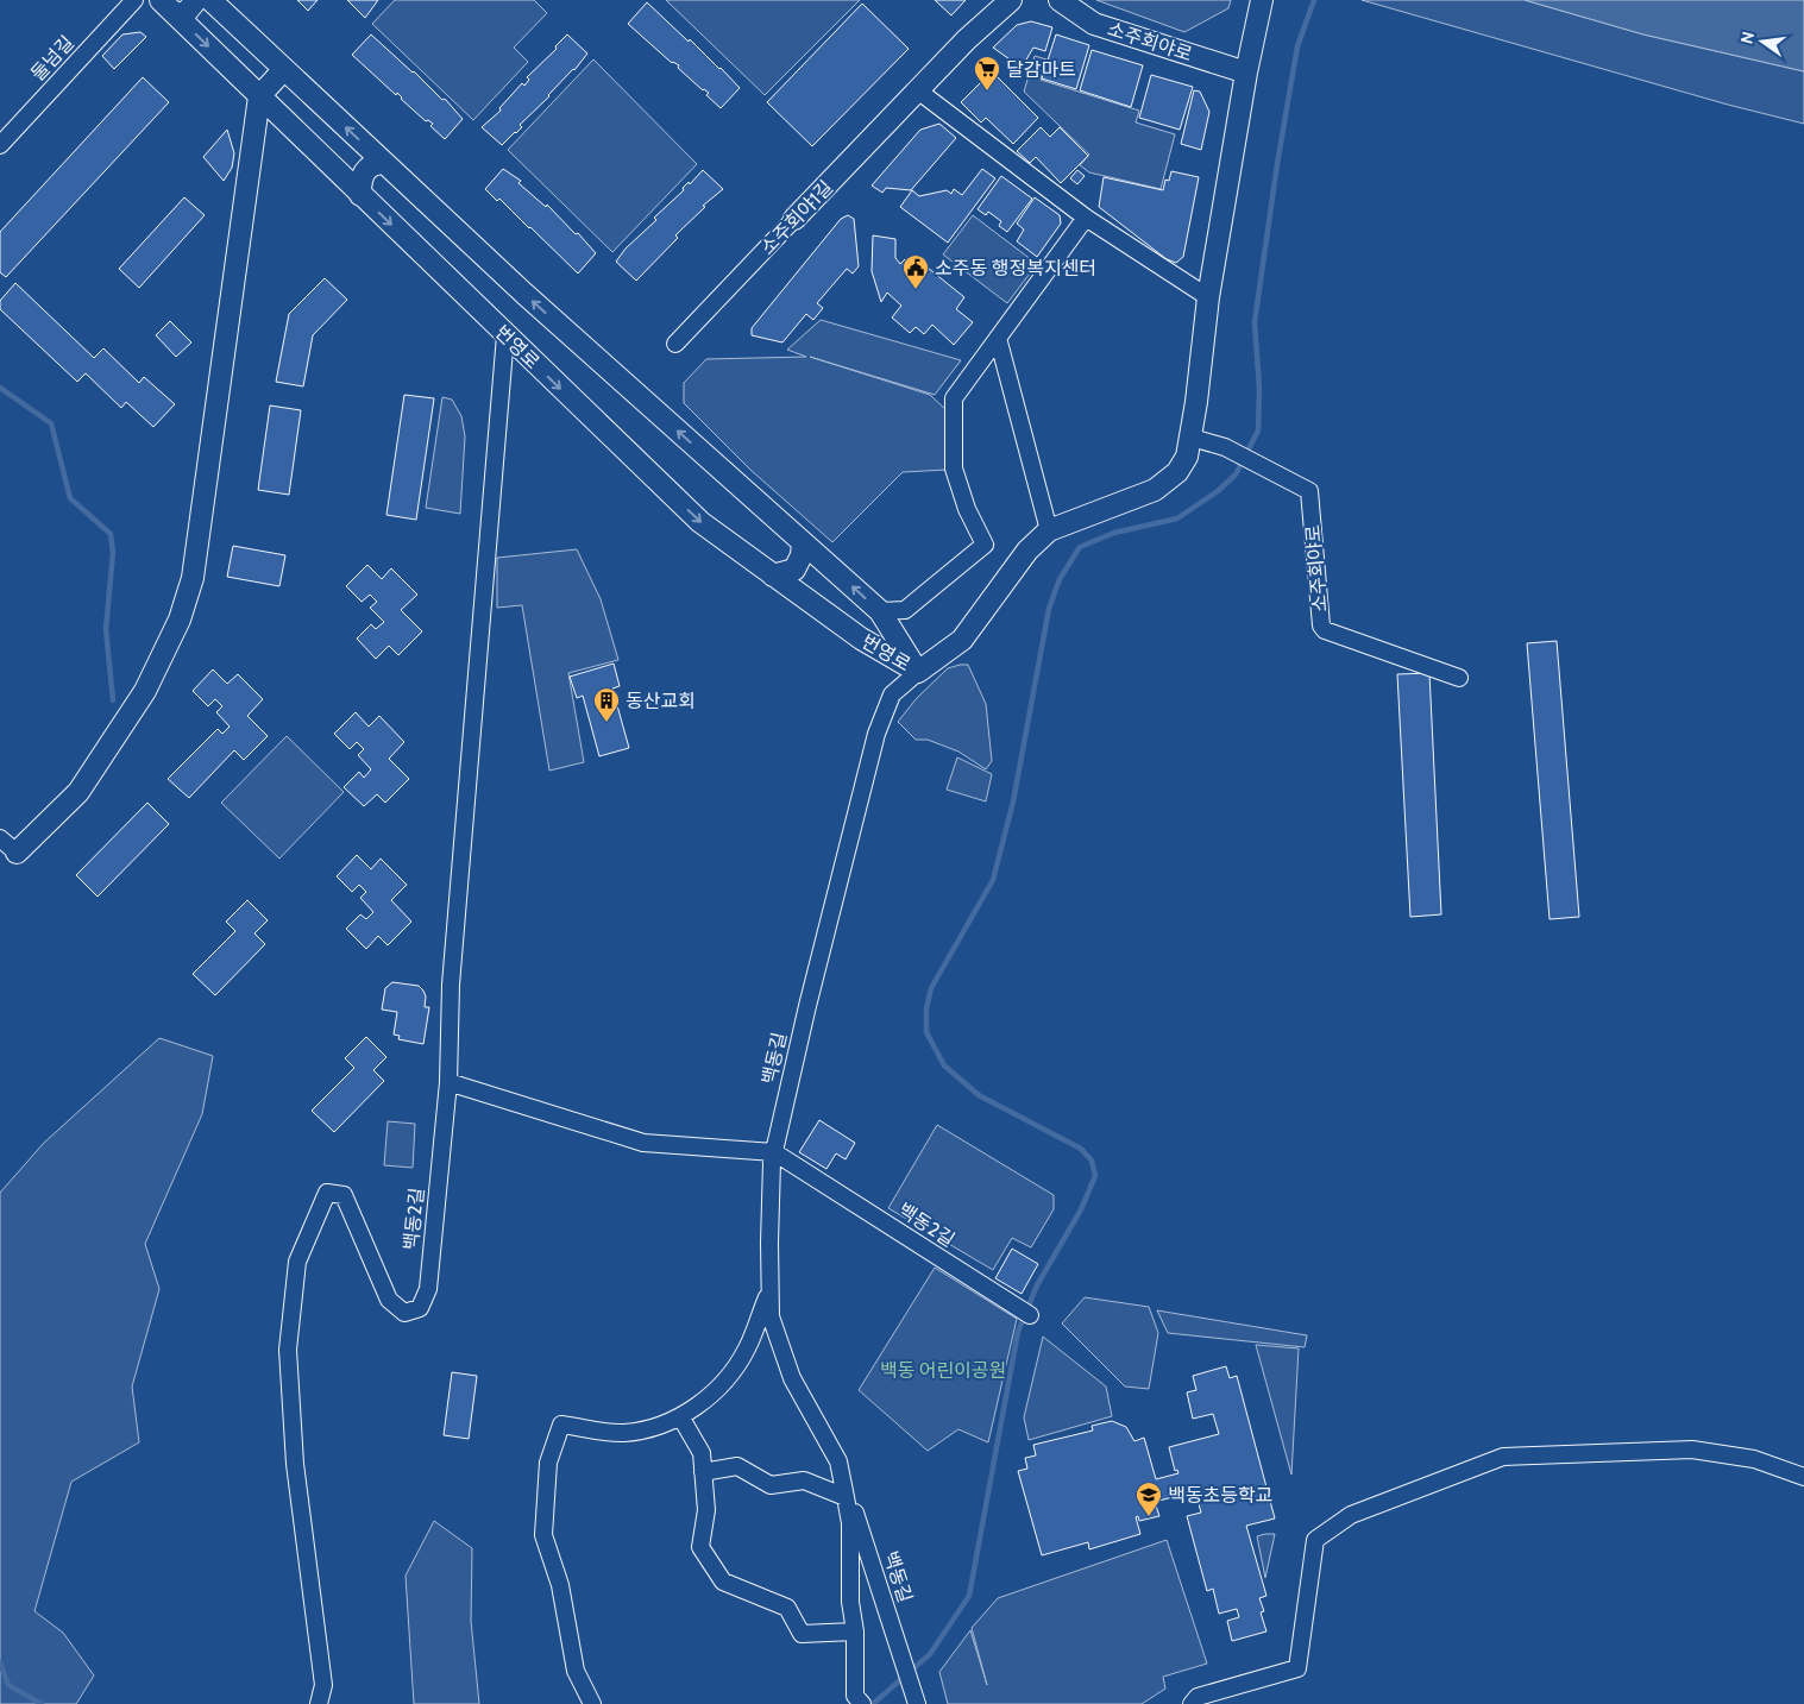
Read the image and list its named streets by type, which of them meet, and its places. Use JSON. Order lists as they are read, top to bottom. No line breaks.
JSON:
{"streets":{"street":["소주회야로","둘넘길","소주회야1길","번영로","백동길","백동2길"]},"crossings":[["번영로","백동길"],["백동길","백동2길"]],"parks":["백동 어린이공원"],"places":{"supermarket":["달감마트"],"public building":["소주동 행정복지센터"],"building":["동산교회"],"school or university":["백동초등학교"]},"north":"left"}
